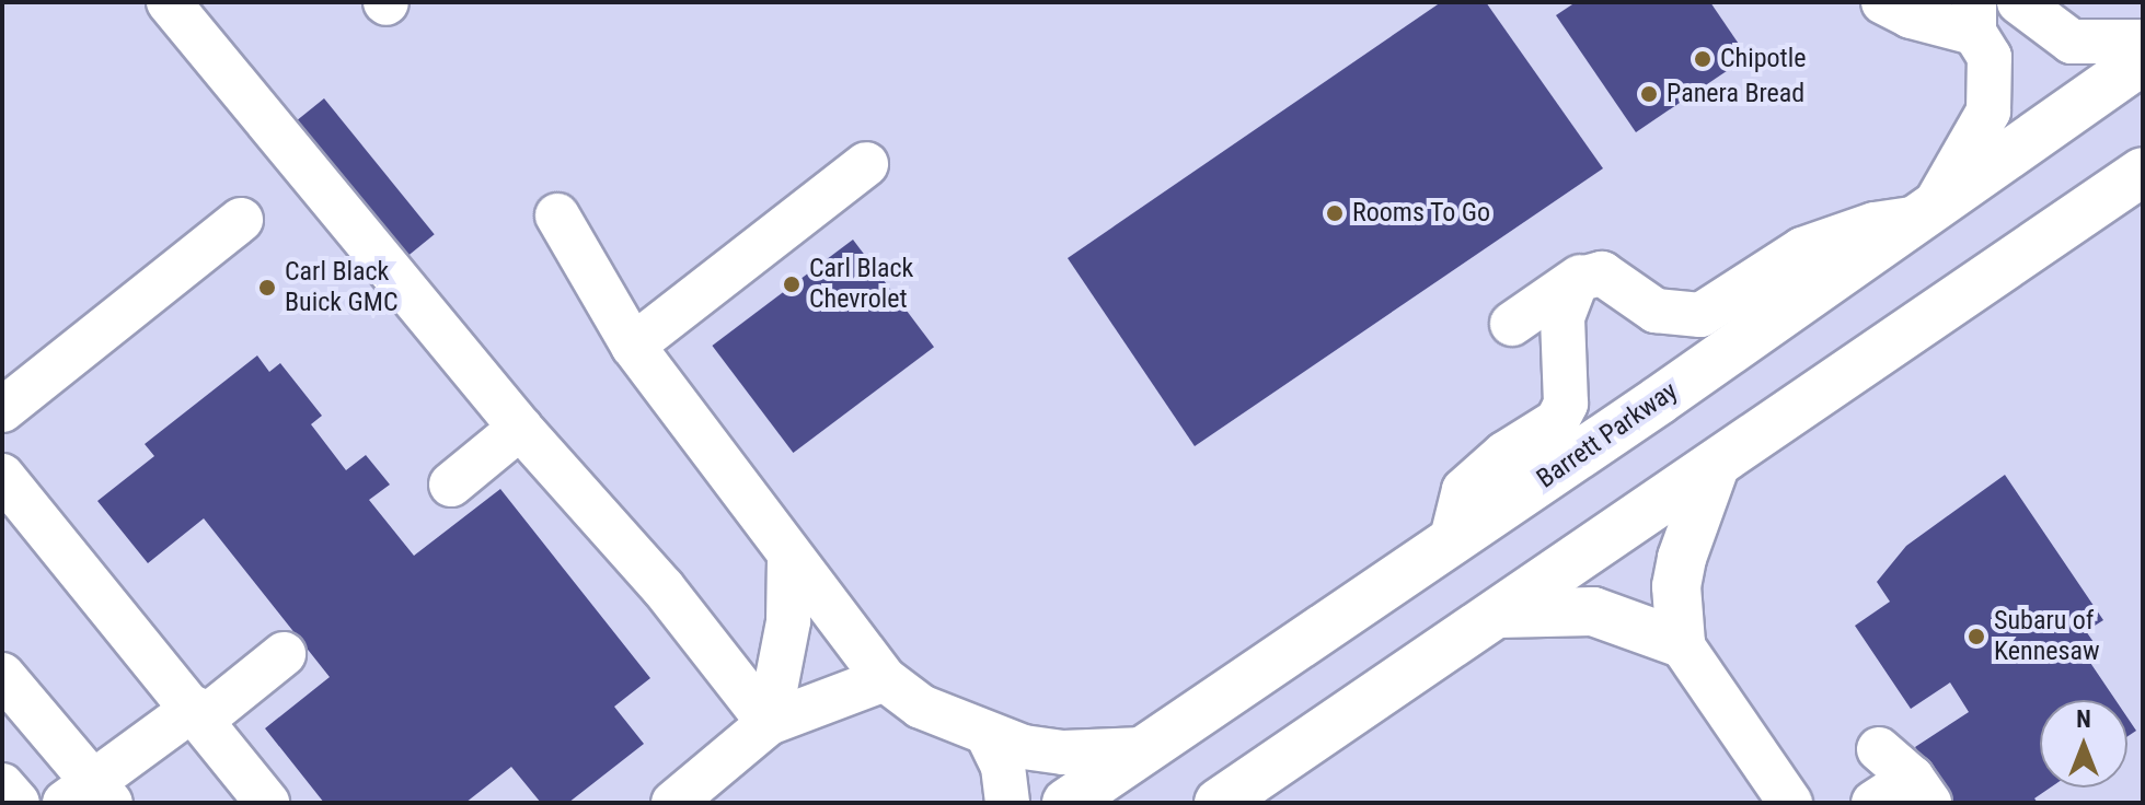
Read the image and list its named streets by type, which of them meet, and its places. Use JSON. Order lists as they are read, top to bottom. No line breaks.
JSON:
{"streets":{"highway":["Barrett Parkway"]},"places":["Chipotle","Panera Bread","Rooms To Go","Carl Black Chevrolet","Carl Black Buick GMC","Subaru of Kennesaw"],"north":"top"}
